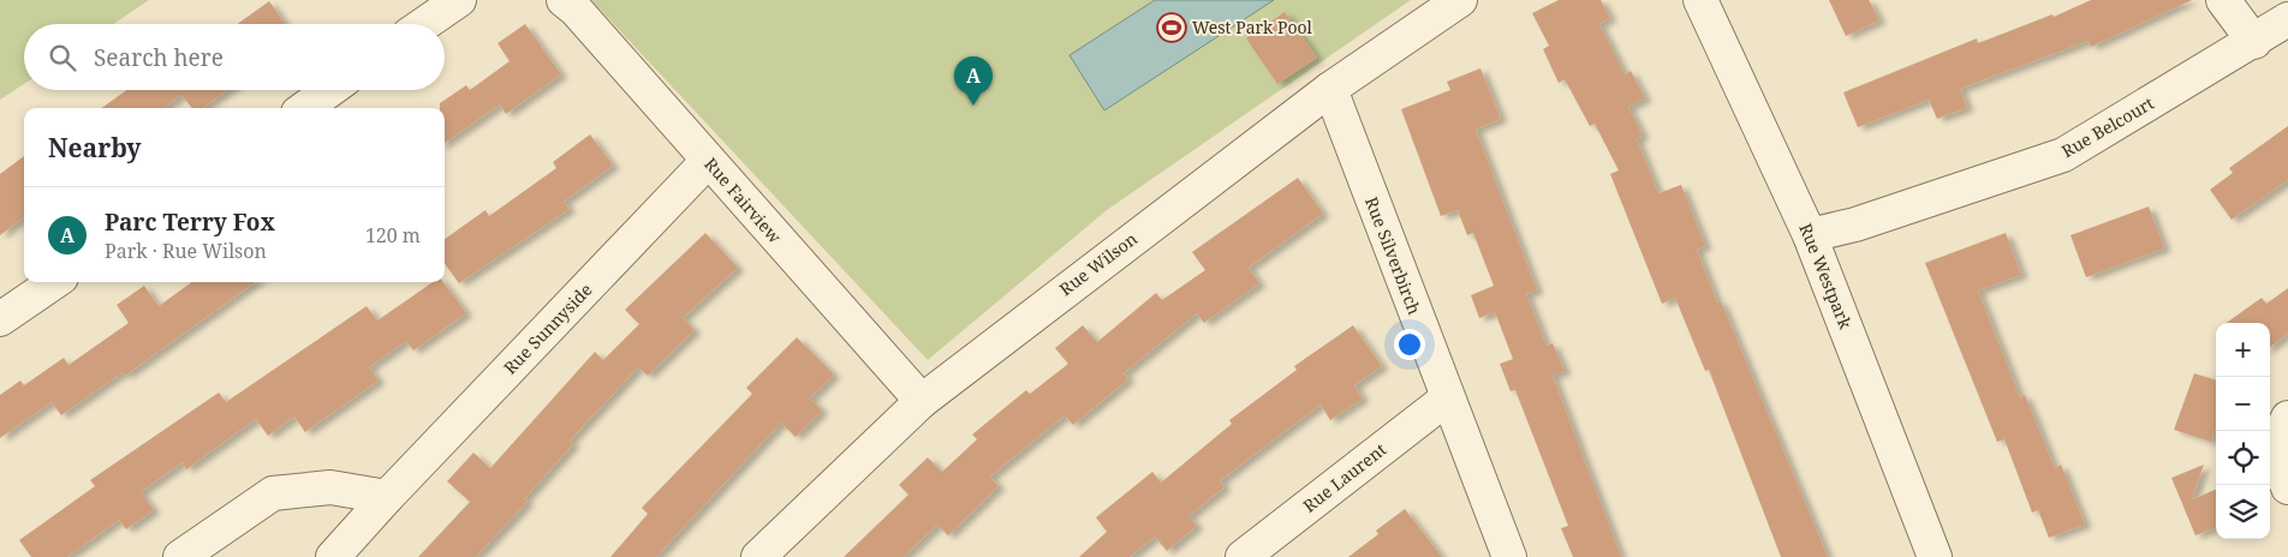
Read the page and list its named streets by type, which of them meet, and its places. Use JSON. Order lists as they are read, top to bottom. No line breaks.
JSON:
{"streets":{"street":["Rue Belcourt","Rue Fairview","Rue Silverbirch","Rue Wilson","Rue Westpark","Rue Sunnyside","Rue Laurent"]},"crossings":[["Rue Belcourt","Rue Westpark"],["Rue Fairview","Rue Wilson"],["Rue Fairview","Rue Sunnyside"],["Rue Silverbirch","Rue Wilson"],["Rue Silverbirch","Rue Laurent"]],"places":{"sports":["West Park Pool"]},"page":{"search":"Search here","pins":"A","heading":"Nearby","list":[{"mark":"A","name":"Parc Terry Fox","note":"Park · Rue Wilson","value":"120 m"}],"map_buttons":["+","−"]}}
